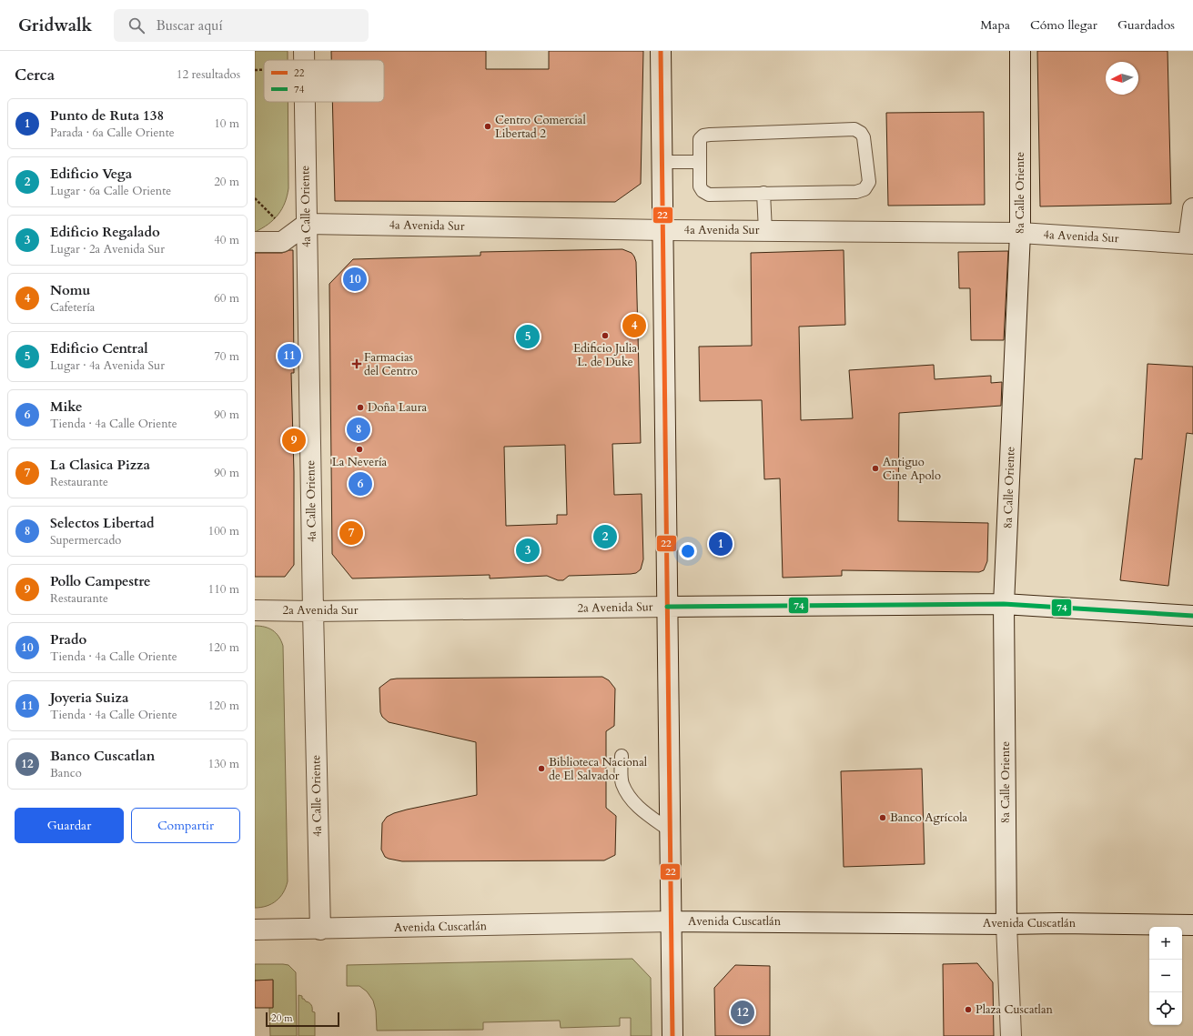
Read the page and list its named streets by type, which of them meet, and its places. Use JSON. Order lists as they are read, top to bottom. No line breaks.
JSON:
{"streets":{"street":["8a Calle Oriente","4a Calle Oriente","4a Avenida Sur","2a Avenida Sur","Avenida Cuscatlán"]},"crossings":[["8a Calle Oriente","4a Avenida Sur"],["8a Calle Oriente","2a Avenida Sur"],["8a Calle Oriente","Avenida Cuscatlán"],["4a Calle Oriente","4a Avenida Sur"],["4a Calle Oriente","2a Avenida Sur"],["4a Calle Oriente","Avenida Cuscatlán"]],"places":{"other":["Centro Comercial Libertad 2","Edificio Julia L. de Duke","Doña Laura","La Nevería","Antiguo Cine Apolo","Biblioteca Nacional de El Salvador","Banco Agrícola","Plaza Cuscatlan"],"health":["Farmacias del Centro"]},"lines":["transit line 22","transit line 74"],"legend":["22","74"],"scale_bar":"20 m","north":"left","page":{"header":"Gridwalk","search":"Buscar aquí","nav":["Mapa","Cómo llegar","Guardados"],"heading":["Cerca","12 resultados"],"list":[{"mark":"1","name":"Punto de Ruta 138","note":"Parada · 6a Calle Oriente","value":"10 m"},{"mark":"2","name":"Edificio Vega","note":"Lugar · 6a Calle Oriente","value":"20 m"},{"mark":"3","name":"Edificio Regalado","note":"Lugar · 2a Avenida Sur","value":"40 m"},{"mark":"4","name":"Nomu","note":"Cafetería","value":"60 m"},{"mark":"5","name":"Edificio Central","note":"Lugar · 4a Avenida Sur","value":"70 m"},{"mark":"6","name":"Mike","note":"Tienda · 4a Calle Oriente","value":"90 m"},{"mark":"7","name":"La Clasica Pizza","note":"Restaurante","value":"90 m"},{"mark":"8","name":"Selectos Libertad","note":"Supermercado","value":"100 m"},{"mark":"9","name":"Pollo Campestre","note":"Restaurante","value":"110 m"},{"mark":"10","name":"Prado","note":"Tienda · 4a Calle Oriente","value":"120 m"},{"mark":"11","name":"Joyeria Suiza","note":"Tienda · 4a Calle Oriente","value":"120 m"},{"mark":"12","name":"Banco Cuscatlan","note":"Banco","value":"130 m"}],"pins":["10","4","5","11","8","9","6","7","2","1","3","12"],"buttons":["Guardar","Compartir"],"map_buttons":["+","−"],"scale":"20 m"}}
